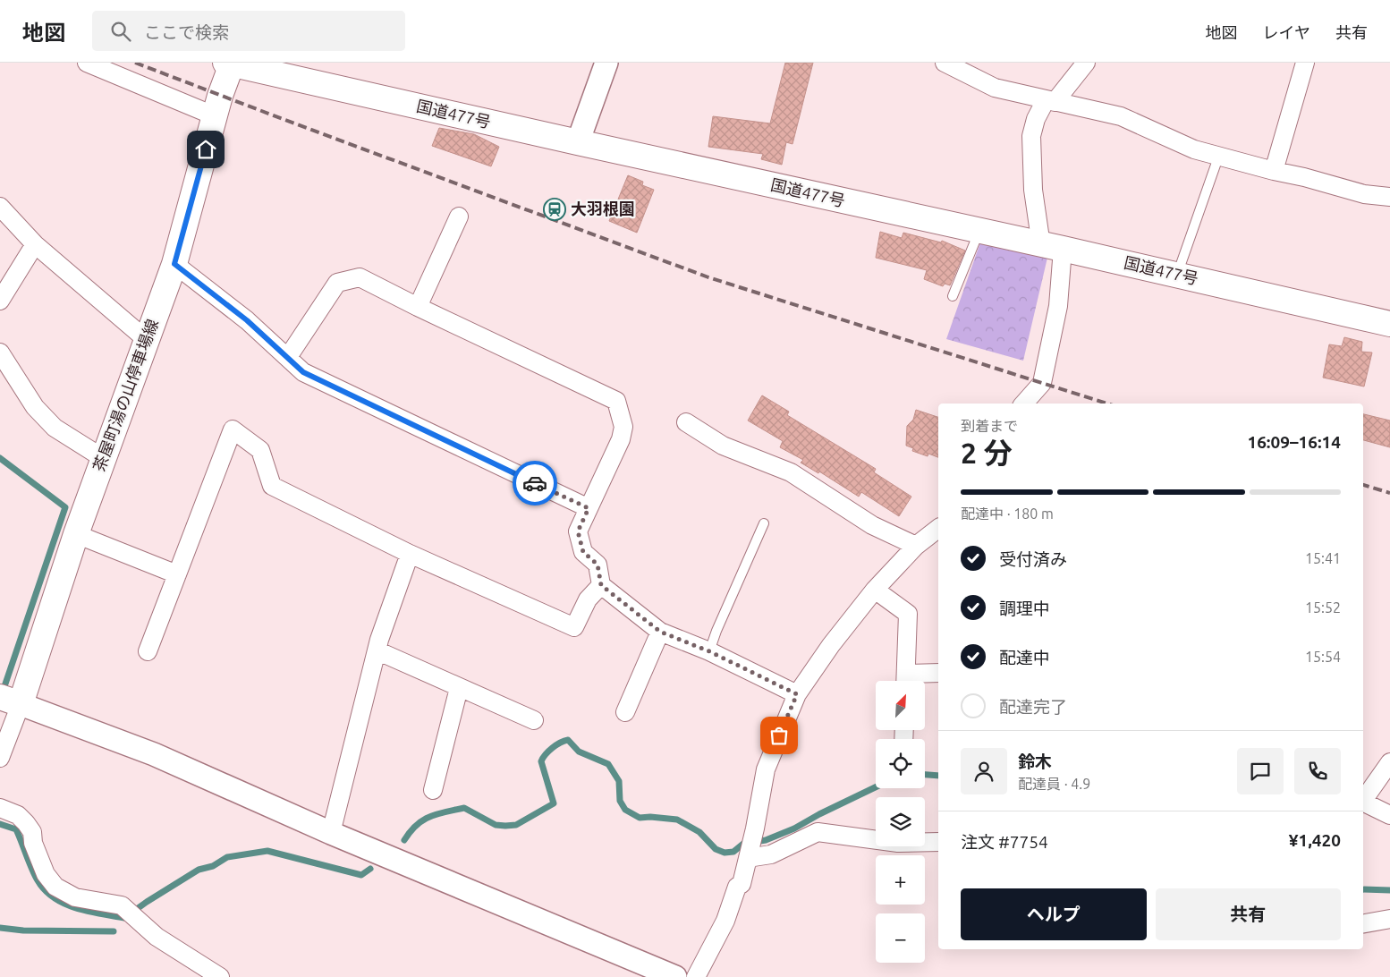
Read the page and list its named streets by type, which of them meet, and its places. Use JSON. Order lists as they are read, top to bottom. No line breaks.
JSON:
{"streets":{"main road":["国道477号","茶屋町湯の山停車場線"]},"crossings":[["国道477号","茶屋町湯の山停車場線"]],"places":{"station":["大羽根園"]},"north":"top right","page":{"header":"地図","search":"ここで検索","nav":["地図","レイヤ","共有"],"heading":["2 分","到着まで","16:09–16:14"],"panel":["鈴木","配達員 · 4.9","注文 #7754","¥1,420"],"bar":"配達中 · 180 m","list":[["受付済み","15:41"],["調理中","15:52"],["配達中","15:54"],"配達完了"],"map_buttons":["+","−"],"buttons":["ヘルプ","共有"]}}
